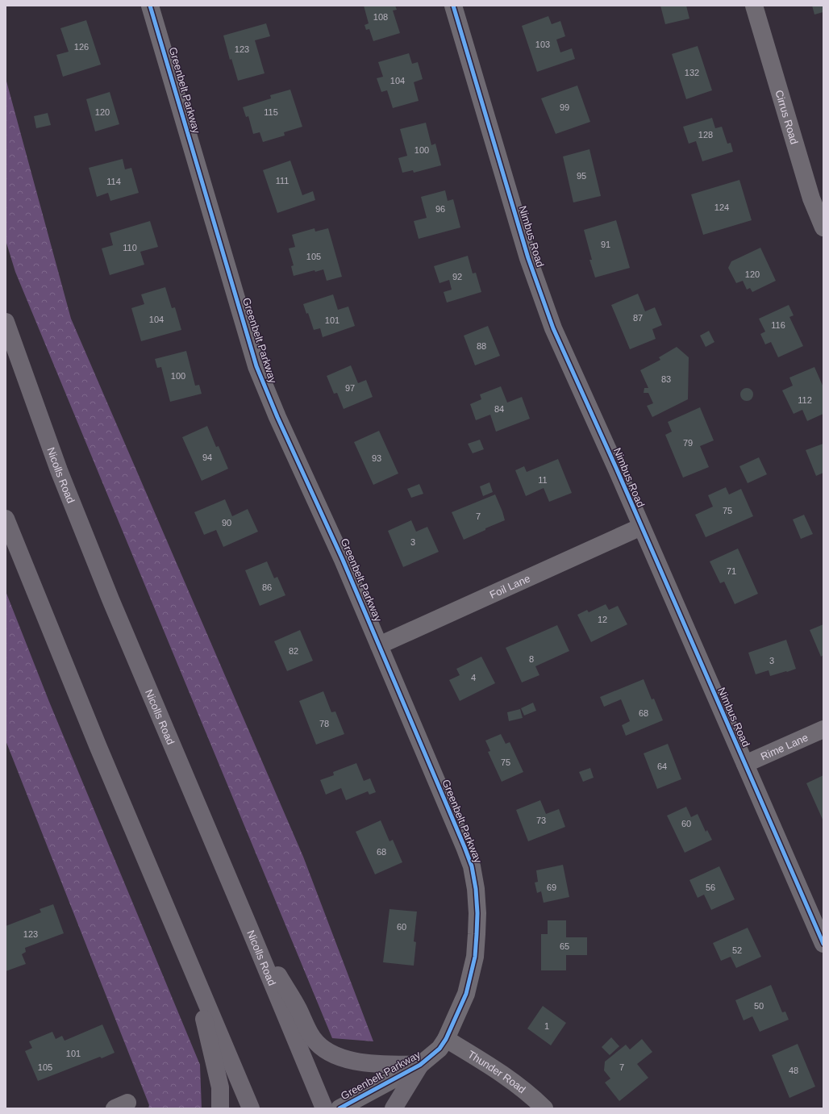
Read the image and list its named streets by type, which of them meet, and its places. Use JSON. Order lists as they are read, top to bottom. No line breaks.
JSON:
{"streets":{"highway":["Nicolls Road"],"street":["Greenbelt Parkway","Cirrus Road","Nimbus Road","Foil Lane","Rime Lane","Thunder Road"]},"crossings":[["Greenbelt Parkway","Foil Lane"],["Greenbelt Parkway","Thunder Road"],["Nimbus Road","Foil Lane"],["Nimbus Road","Rime Lane"]],"house_numbers":["108","103","126","123","132","104","99","120","115","128","100","95","111","114","124","96","91","110","105","120","92","87","104","101","116","88","100","83","97","112","84","79","94","93","11","75","7","90","3","71","86","12","82","8","3","4","68","78","75","64","73","60","68","69","56","60","123","65","52","50","1","101","105","7","48"]}
